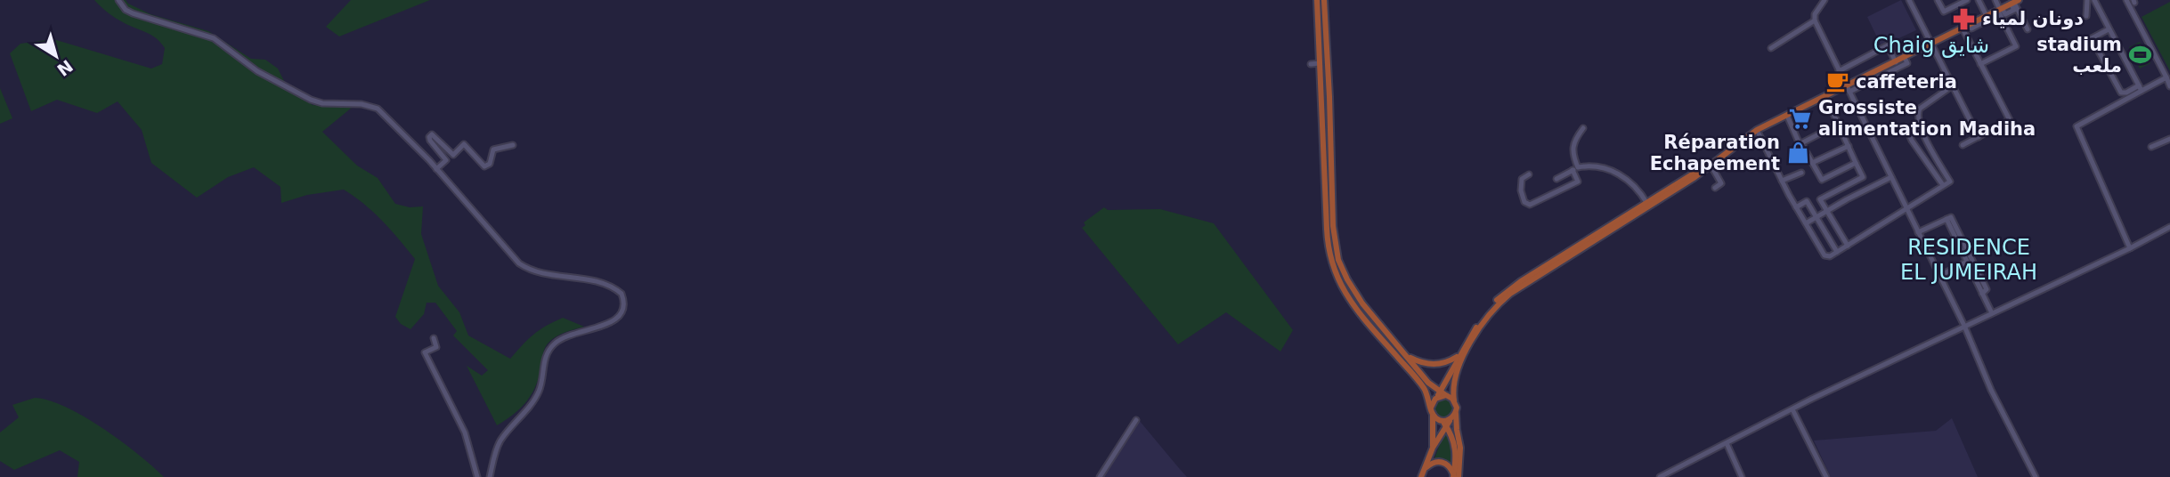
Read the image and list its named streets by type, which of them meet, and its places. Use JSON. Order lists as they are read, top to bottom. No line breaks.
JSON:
{"districts":["Chaig شايق","RESIDENCE EL JUMEIRAH"],"places":{"pharmacy":["دونان لمياء"],"sports":["stadium ملعب"],"cafe":["caffeteria"],"supermarket":["Grossiste alimentation Madiha"],"shop":["Réparation Echapement"]},"north":"bottom right"}
